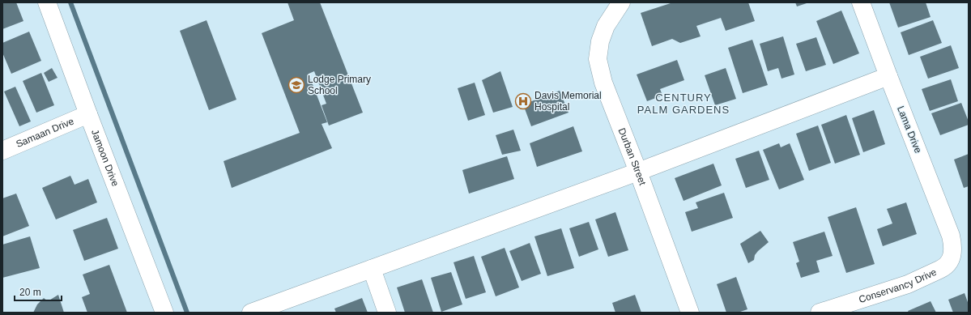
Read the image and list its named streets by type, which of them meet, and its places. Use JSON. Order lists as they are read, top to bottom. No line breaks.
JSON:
{"streets":{"street":["Lama Drive","Samaan Drive","Durban Street","Jamoon Drive","Conservancy Drive"]},"crossings":[["Lama Drive","Conservancy Drive"],["Samaan Drive","Jamoon Drive"]],"districts":["CENTURY PALM GARDENS"],"places":{"school or university":["Lodge Primary School"],"hospital":["Davis Memorial Hospital"]},"scale_bar":"20 m"}
